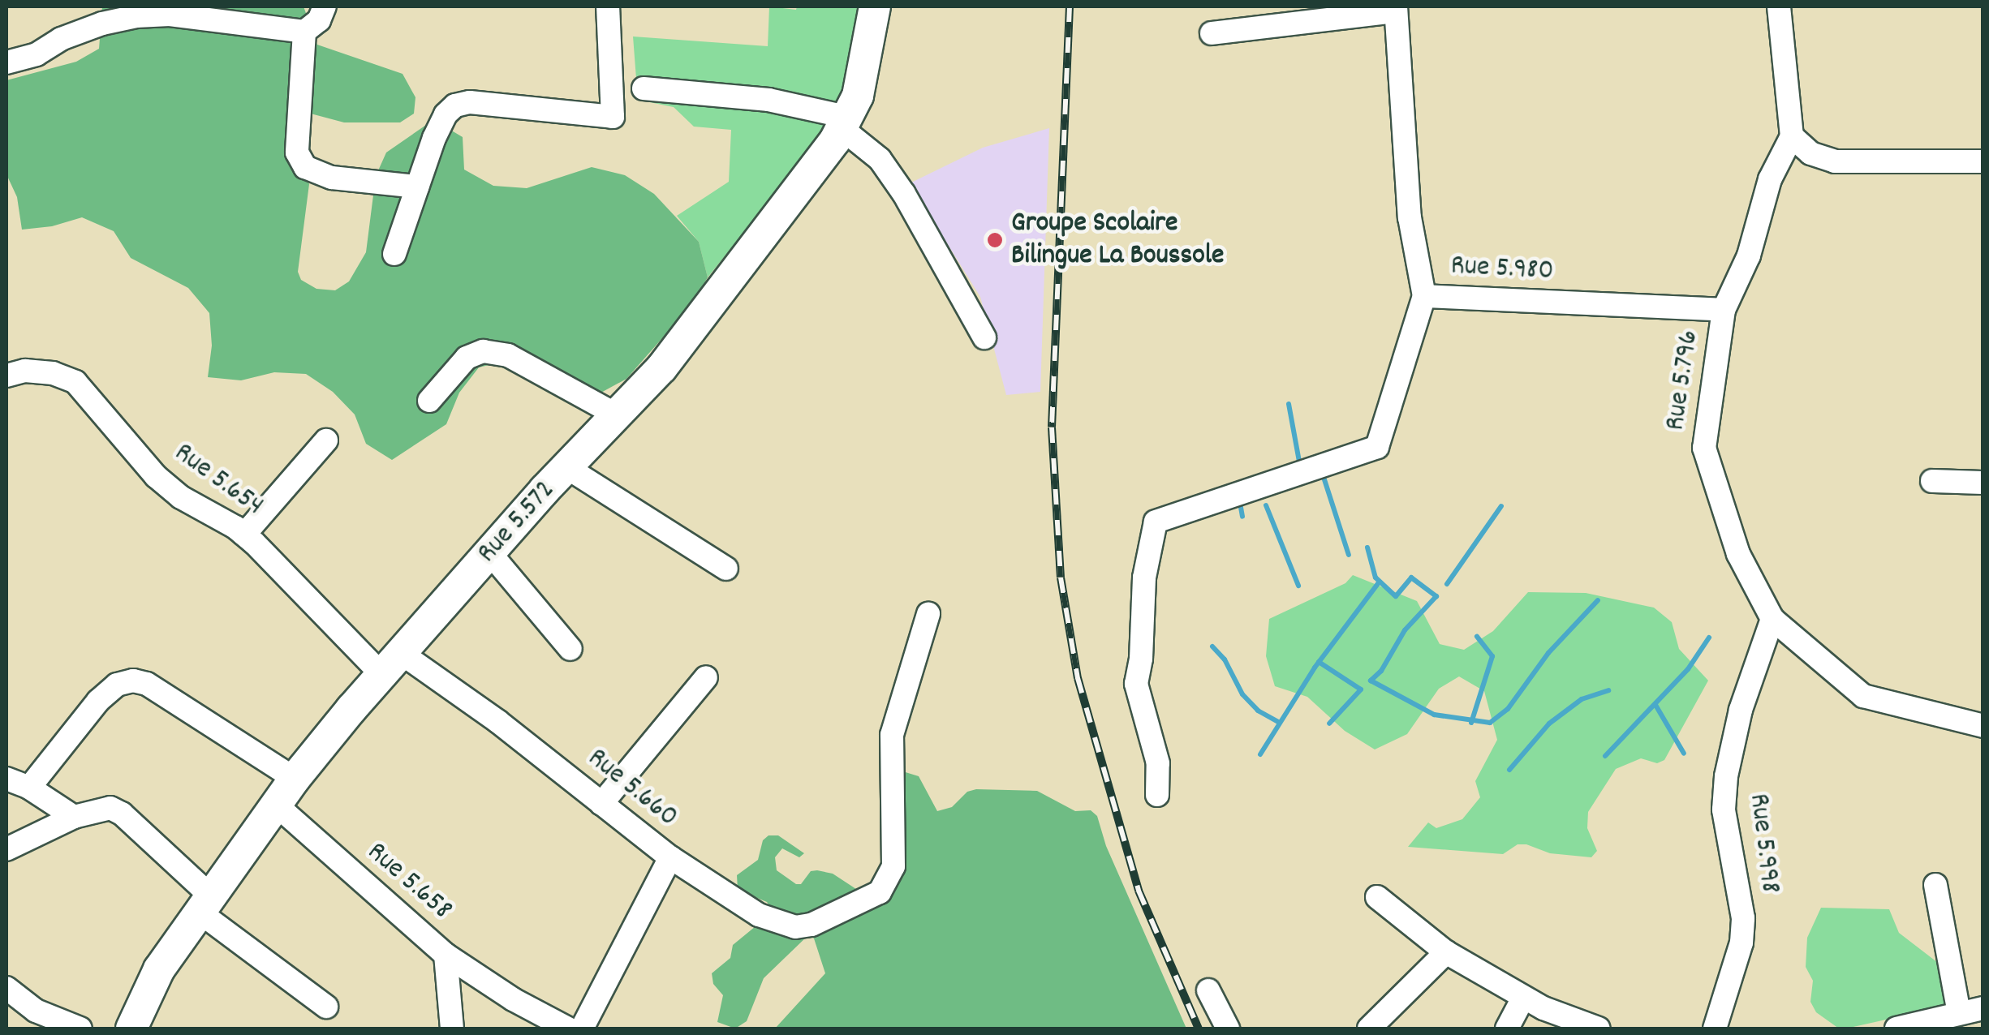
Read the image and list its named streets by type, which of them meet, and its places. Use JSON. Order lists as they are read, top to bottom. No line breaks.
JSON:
{"streets":{"street":["Rue 5.980","Rue 5.796","Rue 5.654","Rue 5.572","Rue 5.660","Rue 5.998","Rue 5.658"]},"crossings":[["Rue 5.980","Rue 5.796"],["Rue 5.796","Rue 5.998"],["Rue 5.654","Rue 5.572"],["Rue 5.654","Rue 5.660"],["Rue 5.572","Rue 5.660"],["Rue 5.572","Rue 5.658"]],"places":["Groupe Scolaire Bilingue La Boussole"]}
